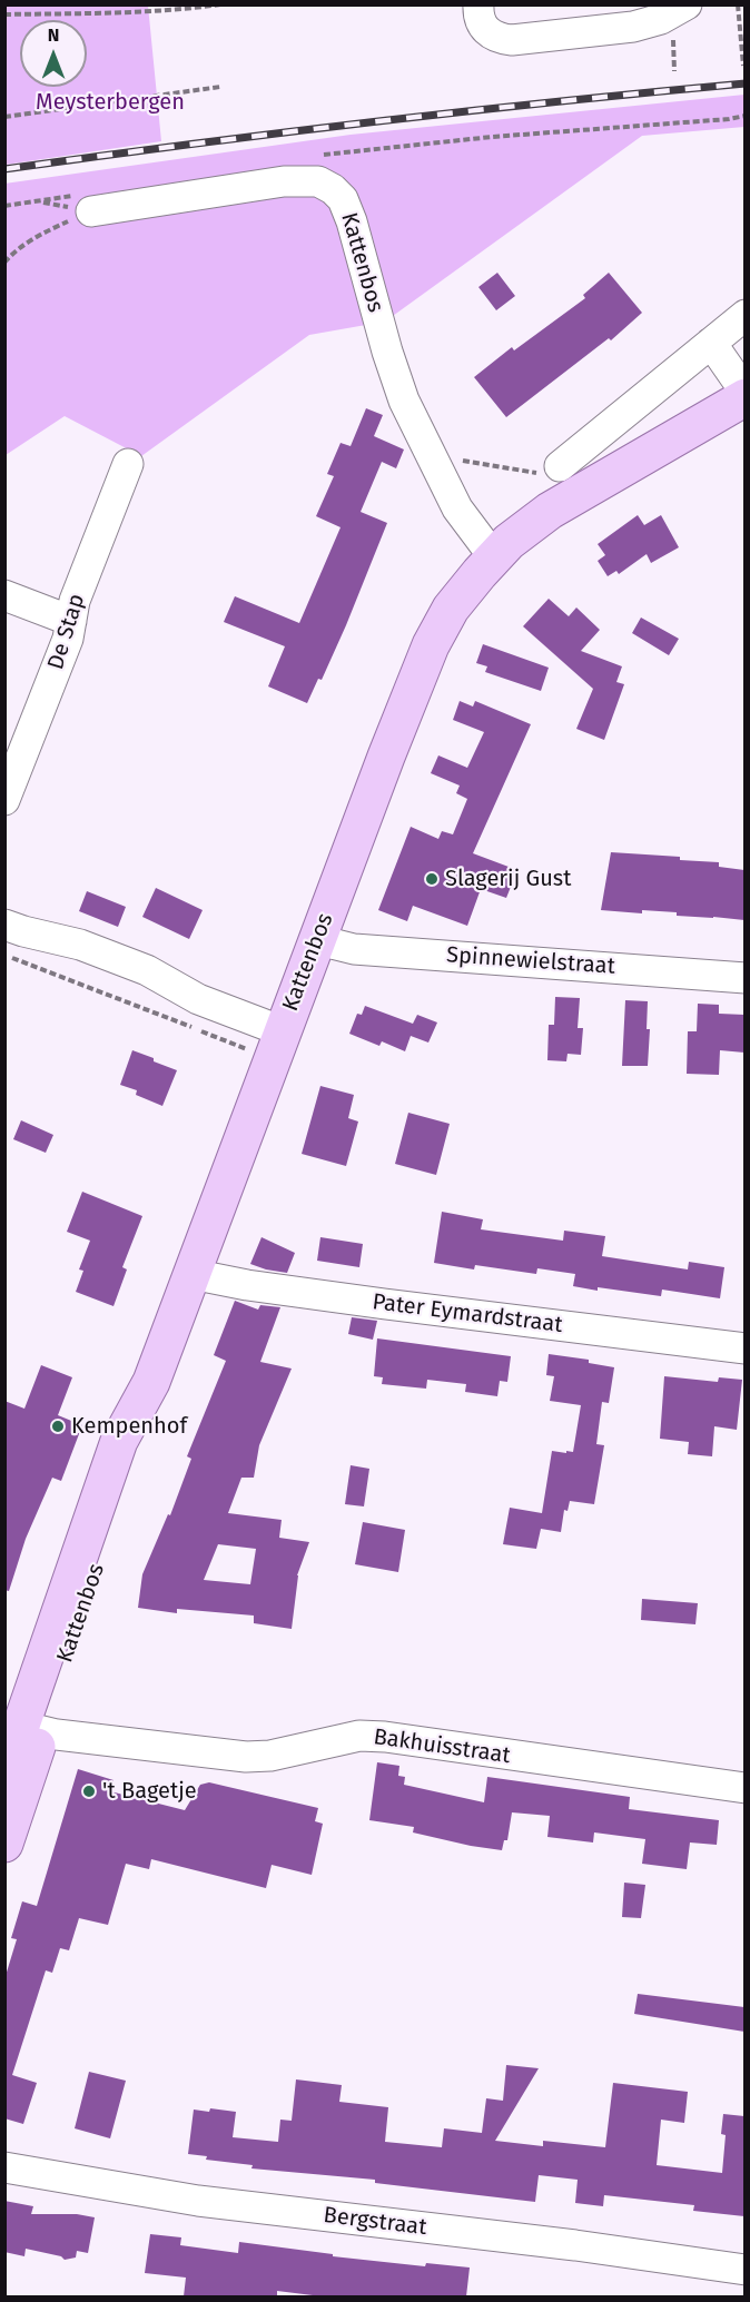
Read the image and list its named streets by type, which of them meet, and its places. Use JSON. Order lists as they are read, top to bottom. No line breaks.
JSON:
{"streets":{"main road":["Kattenbos"],"street":["De Stap","Spinnewielstraat","Pater Eymardstraat","Bakhuisstraat","Bergstraat"]},"crossings":[["Kattenbos","Spinnewielstraat"],["Kattenbos","Pater Eymardstraat"],["Kattenbos","Bakhuisstraat"]],"parks":["Meysterbergen"],"places":["Slagerij Gust","Kempenhof","'t Bagetje"],"north":"top"}
